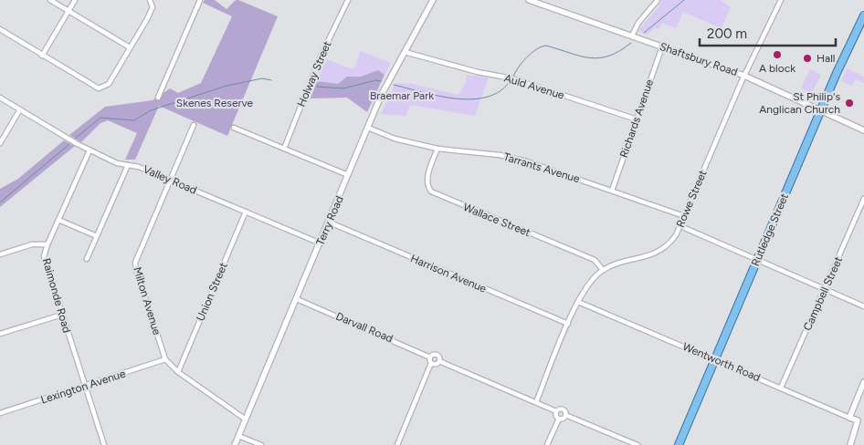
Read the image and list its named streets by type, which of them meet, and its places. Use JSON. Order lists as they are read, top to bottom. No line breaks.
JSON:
{"streets":{"main road":["Rutledge Street"],"street":["Shaftsbury Road","Holway Street","Auld Avenue","Richards Avenue","Tarrants Avenue","Valley Road","Rowe Street","Wallace Street","Terry Road","Harrison Avenue","Union Street","Campbell Street","Raimonde Road","Milton Avenue","Darvall Road","Wentworth Road","Lexington Avenue"]},"crossings":[["Shaftsbury Road","Richards Avenue"],["Shaftsbury Road","Rowe Street"],["Shaftsbury Road","Rutledge Street"],["Auld Avenue","Richards Avenue"],["Auld Avenue","Terry Road"],["Richards Avenue","Tarrants Avenue"],["Tarrants Avenue","Rowe Street"],["Tarrants Avenue","Wallace Street"],["Tarrants Avenue","Terry Road"],["Valley Road","Terry Road"],["Valley Road","Union Street"],["Valley Road","Raimonde Road"],["Valley Road","Milton Avenue"],["Rowe Street","Wallace Street"],["Rowe Street","Harrison Avenue"],["Rowe Street","Wentworth Road"],["Terry Road","Harrison Avenue"],["Terry Road","Milton Avenue"],["Terry Road","Darvall Road"],["Rutledge Street","Wentworth Road"],["Union Street","Milton Avenue"],["Campbell Street","Wentworth Road"],["Raimonde Road","Lexington Avenue"],["Milton Avenue","Lexington Avenue"]],"parks":["Braemar Park","Skenes Reserve"],"places":["A block","Hall","St Philip's Anglican Church"],"scale_bar":"200 m"}
